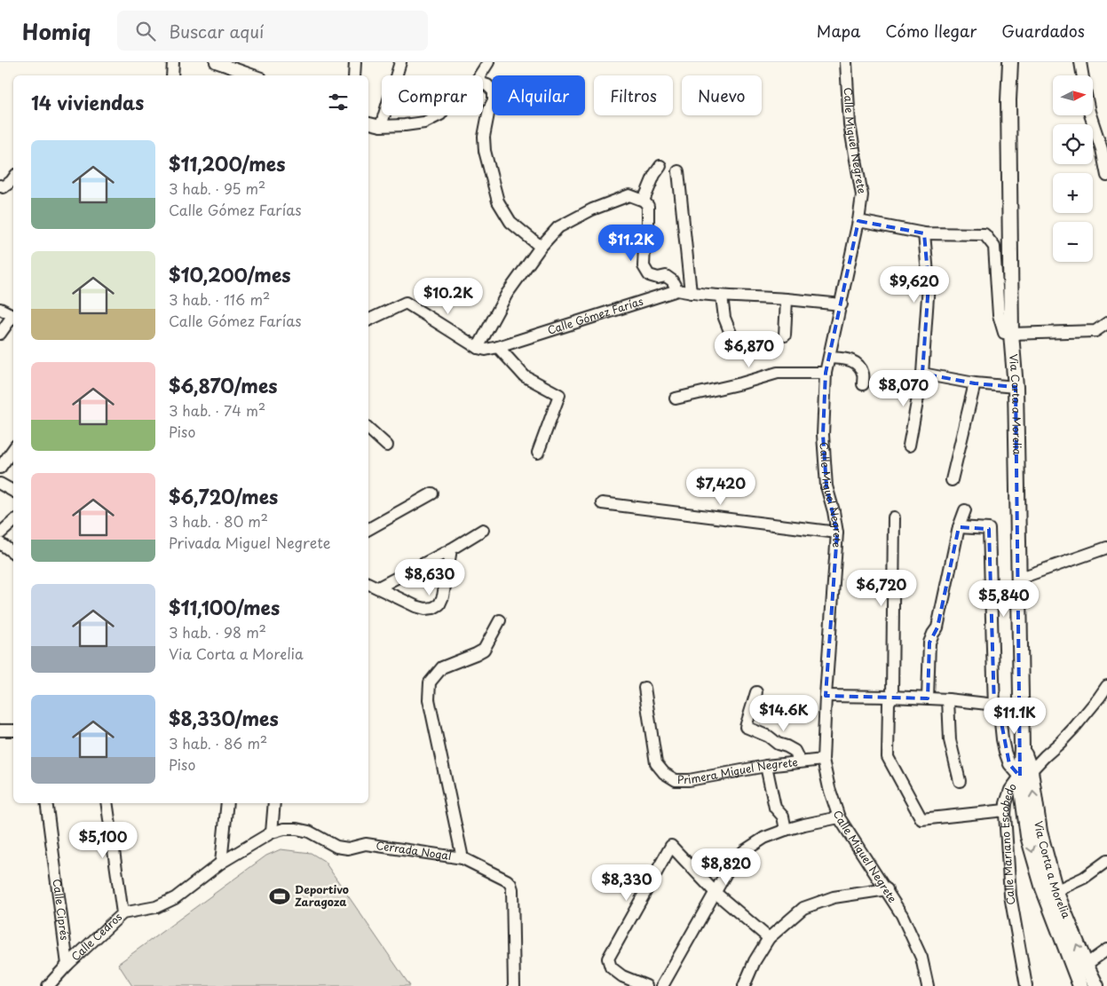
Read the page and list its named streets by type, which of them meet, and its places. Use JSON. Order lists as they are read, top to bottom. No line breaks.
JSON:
{"streets":{"main road":["Via Corta a Morelia"],"street":["Calle Miguel Negrete","Calle Gómez Farías","Primera Miguel Negrete","Calle Mariano Escobedo","Cerrada Nogal","Calle Ciprés","Calle Cedros"]},"crossings":[["Calle Miguel Negrete","Primera Miguel Negrete"],["Via Corta a Morelia","Calle Mariano Escobedo"],["Cerrada Nogal","Calle Cedros"],["Calle Ciprés","Calle Cedros"]],"places":{"sports":["Deportivo Zaragoza"]},"north":"right","page":{"header":"Homiq","search":"Buscar aquí","nav":["Mapa","Cómo llegar","Guardados"],"map_buttons":["+","−"],"chip":["Comprar","Alquilar","Filtros","Nuevo"],"heading":"14 viviendas","list":[{"name":"$11,200/mes","note":"3 hab. · 95 m² · Calle Gómez Farías"},{"name":"$10,200/mes","note":"3 hab. · 116 m² · Calle Gómez Farías"},{"name":"$6,870/mes","note":"3 hab. · 74 m² · Piso"},{"name":"$6,720/mes","note":"3 hab. · 80 m² · Privada Miguel Negrete"},{"name":"$11,100/mes","note":"3 hab. · 98 m² · Via Corta a Morelia"},{"name":"$8,330/mes","note":"3 hab. · 86 m² · Piso"}],"price":["$11.2K","$9,620","$10.2K","$6,870","$8,070","$7,420","$8,630","$6,720","$5,840","$14.6K","$11.1K","$5,100","$8,820","$8,330"]}}
